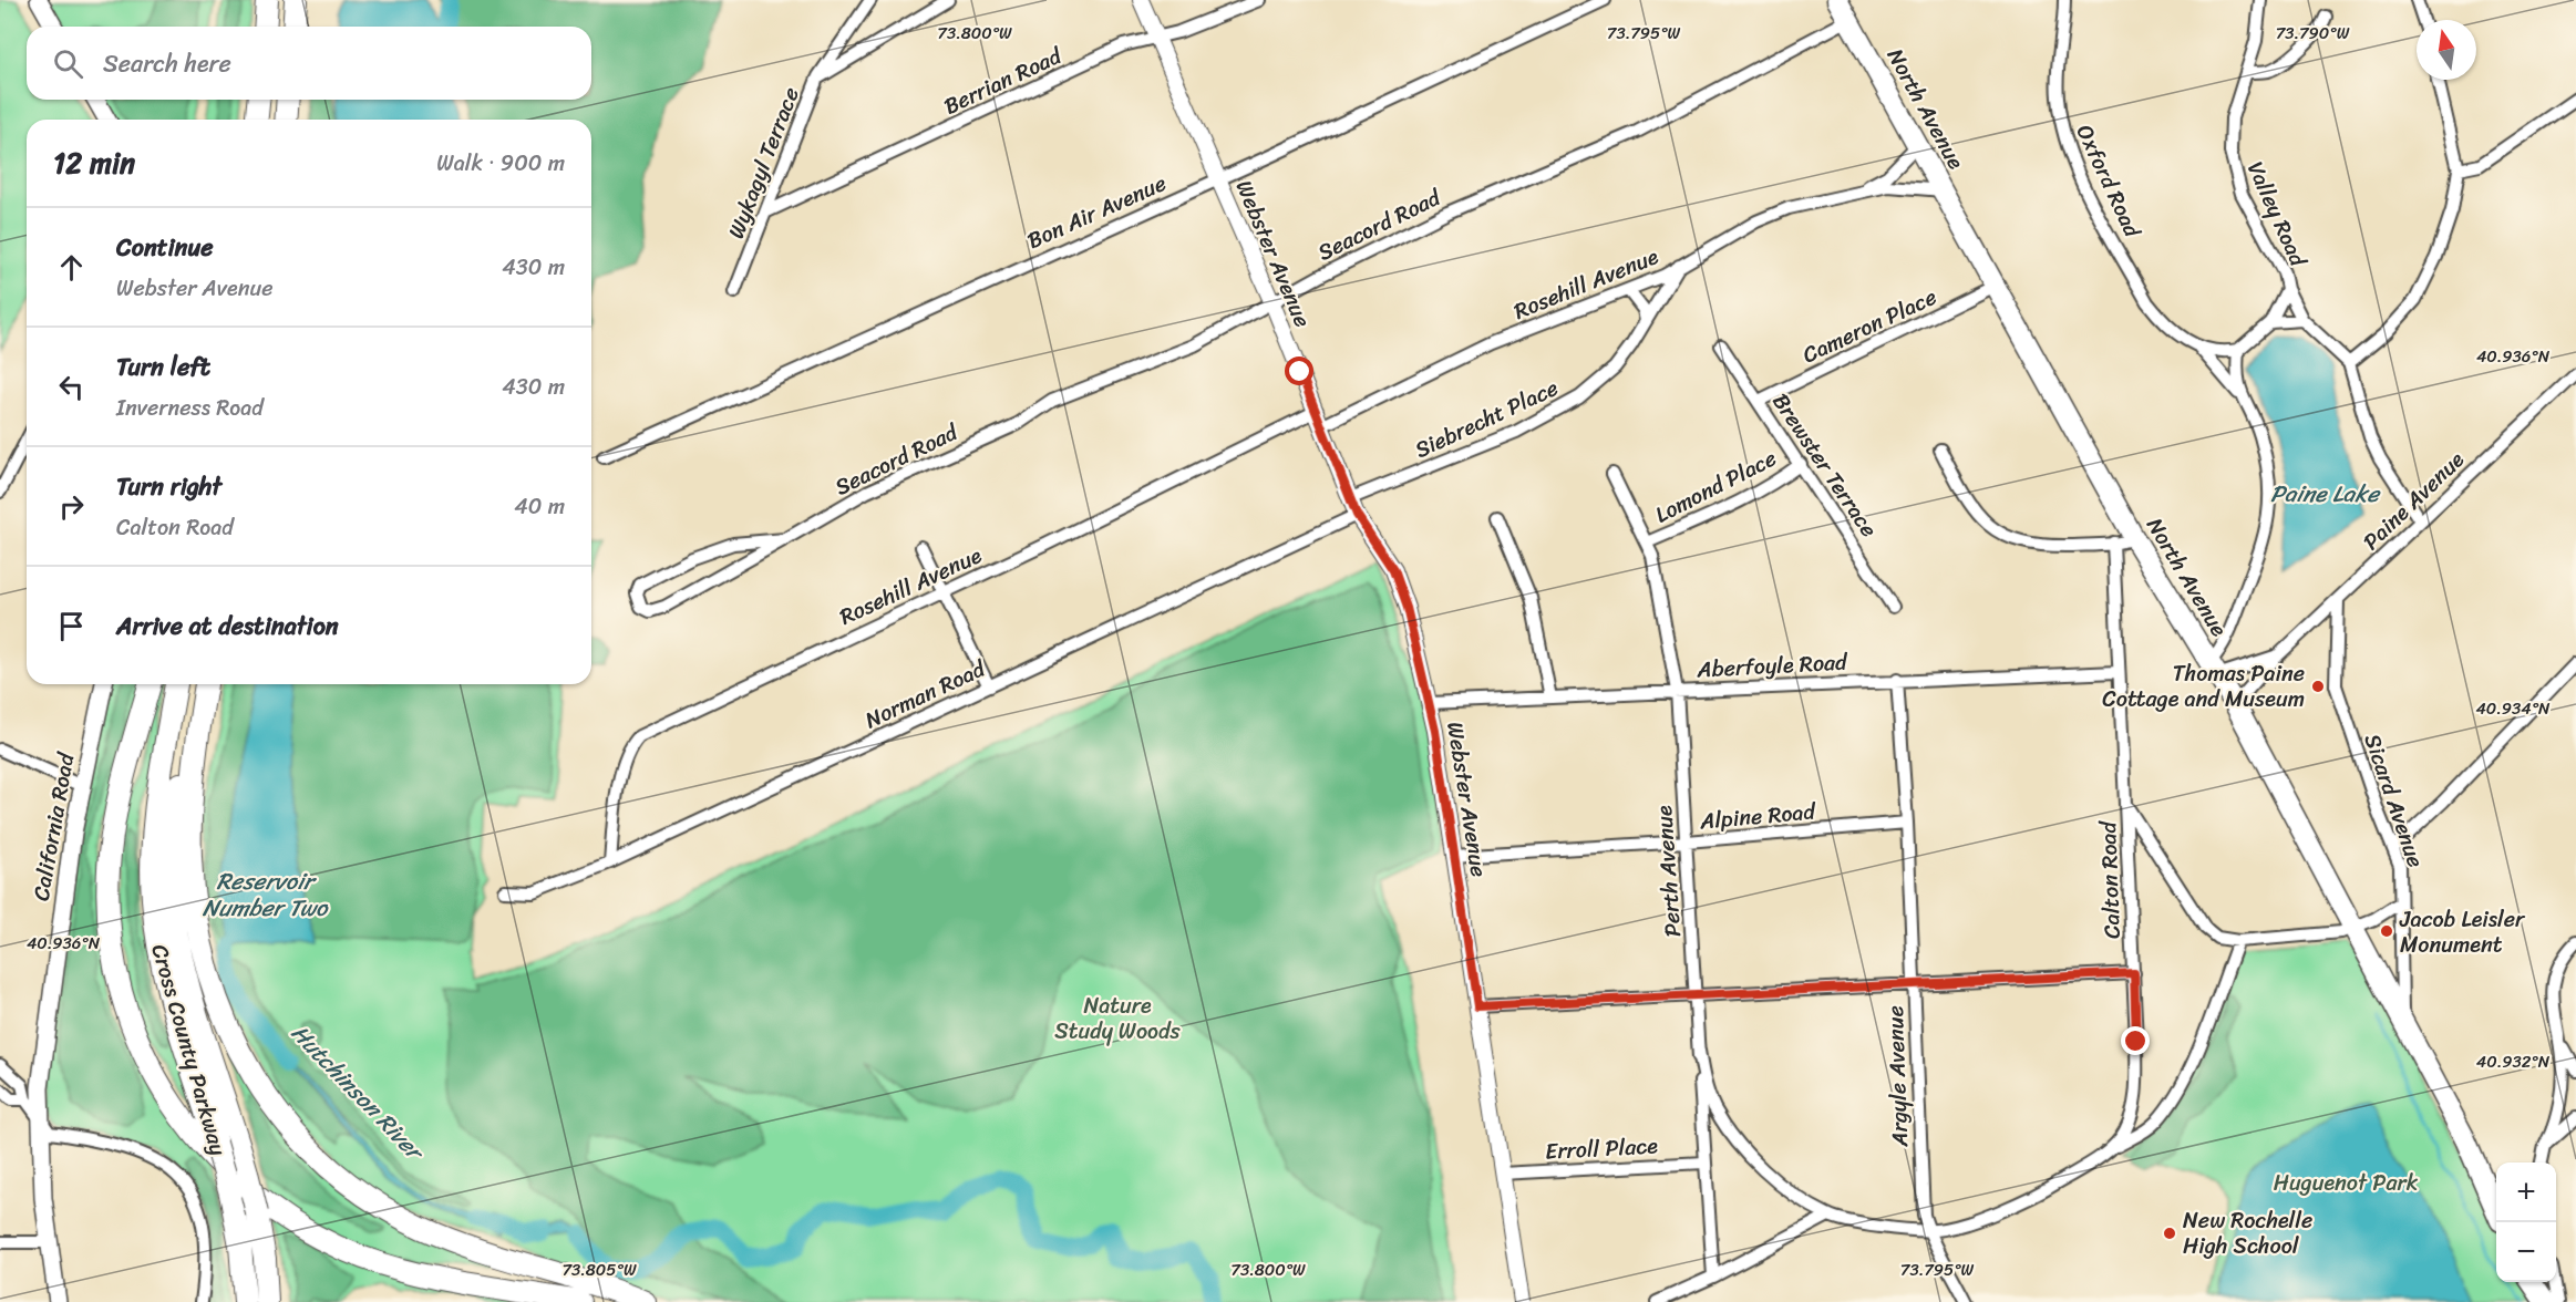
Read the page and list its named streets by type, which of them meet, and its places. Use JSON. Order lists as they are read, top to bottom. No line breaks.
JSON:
{"streets":{"highway":["Cross County Parkway"],"main road":["North Avenue","California Road"],"street":["Berrian Road","Wykagyl Terrace","Oxford Road","Bon Air Avenue","Valley Road","Seacord Road","Webster Avenue","Rosehill Avenue","Cameron Place","Siebrecht Place","Brewster Terrace","Lomond Place","Paine Avenue","Aberfoyle Road","Norman Road","Sicard Avenue","Alpine Road","Perth Avenue","Calton Road","Argyle Avenue","Erroll Place"]},"crossings":[["Berrian Road","Wykagyl Terrace"],["Berrian Road","Webster Avenue"],["North Avenue","Seacord Road"],["North Avenue","Rosehill Avenue"],["North Avenue","Cameron Place"],["North Avenue","Paine Avenue"],["North Avenue","Sicard Avenue"],["Bon Air Avenue","Webster Avenue"],["Seacord Road","Webster Avenue"],["Webster Avenue","Rosehill Avenue"],["Webster Avenue","Siebrecht Place"],["Webster Avenue","Aberfoyle Road"],["Webster Avenue","Norman Road"],["Webster Avenue","Alpine Road"],["Webster Avenue","Erroll Place"],["Rosehill Avenue","Siebrecht Place"],["Rosehill Avenue","Norman Road"],["Cameron Place","Brewster Terrace"],["Brewster Terrace","Lomond Place"],["Lomond Place","Perth Avenue"],["Paine Avenue","Sicard Avenue"],["Aberfoyle Road","Perth Avenue"],["Aberfoyle Road","Calton Road"],["Aberfoyle Road","Argyle Avenue"],["Alpine Road","Perth Avenue"],["Alpine Road","Argyle Avenue"],["Perth Avenue","Calton Road"],["Perth Avenue","Erroll Place"],["Calton Road","Argyle Avenue"]],"water":["Paine Lake","Reservoir Number Two","Hutchinson River"],"parks":["Nature Study Woods","Huguenot Park"],"places":["Thomas Paine Cottage and Museum","Jacob Leisler Monument","New Rochelle High School"],"north":"top","page":{"search":"Search here","heading":["12 min","Walk · 900 m"],"list":[["Continue","Webster Avenue","430 m"],["Turn left","Inverness Road","430 m"],["Turn right","Calton Road","40 m"],"Arrive at destination"],"map_buttons":["+","−"]},"coordinates":["73.800°W","73.795°W","73.790°W","40.936°N","40.934°N","40.932°N","73.805°W"]}
